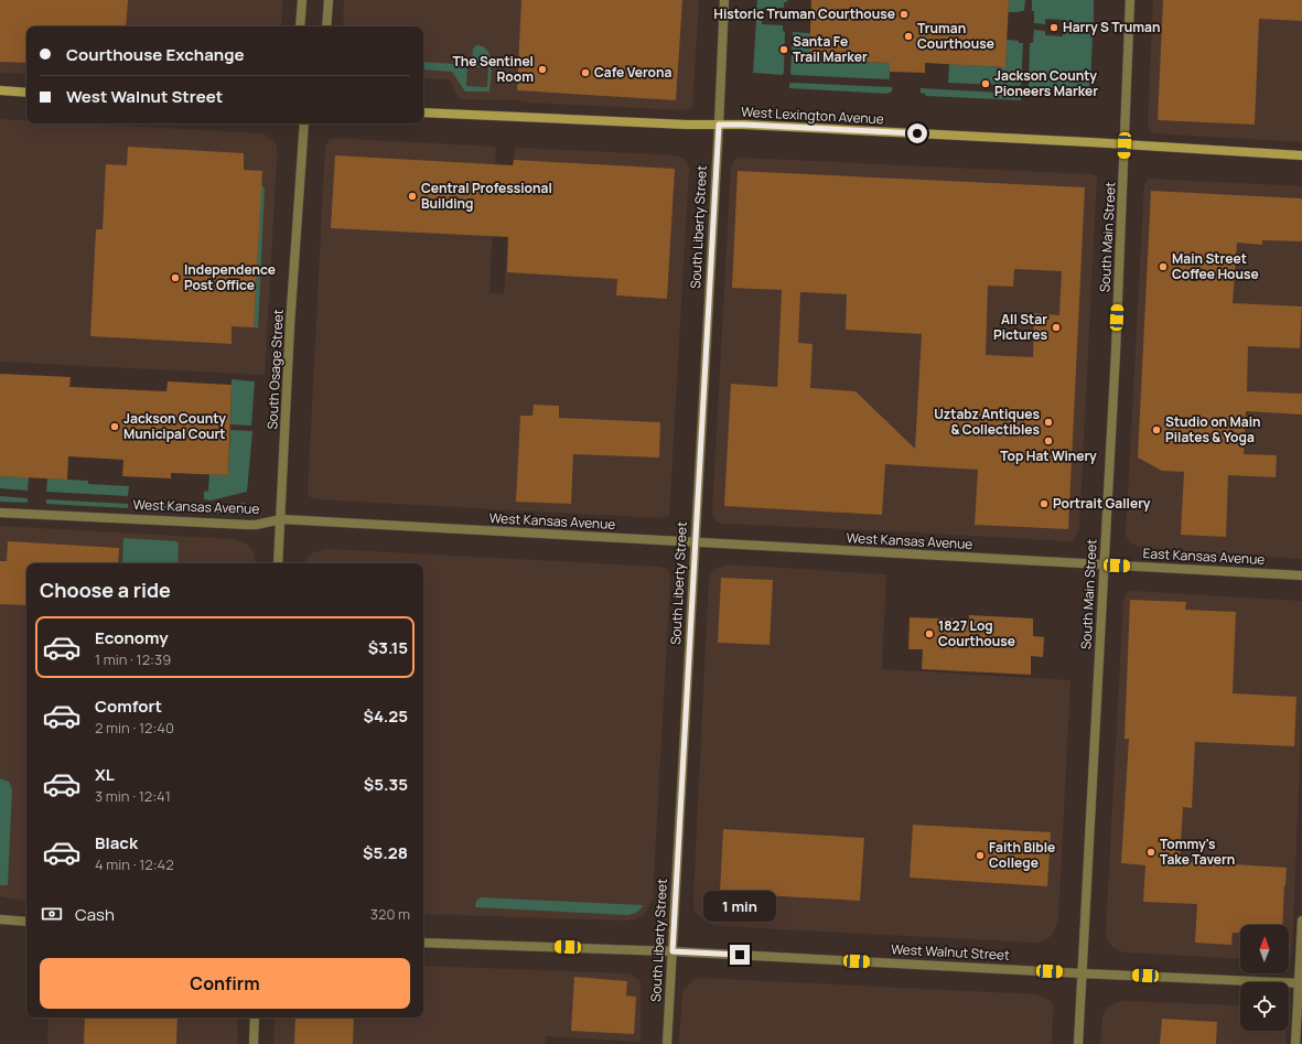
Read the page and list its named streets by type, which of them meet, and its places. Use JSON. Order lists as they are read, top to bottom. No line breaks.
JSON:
{"streets":{"street":["West Lexington Avenue","South Liberty Street","South Main Street","South Osage Street","West Kansas Avenue","East Kansas Avenue","West Walnut Street"]},"crossings":[["West Lexington Avenue","South Liberty Street"],["West Lexington Avenue","South Main Street"],["South Liberty Street","West Kansas Avenue"],["South Liberty Street","West Walnut Street"],["South Main Street","West Kansas Avenue"],["South Main Street","East Kansas Avenue"],["South Main Street","West Walnut Street"],["South Osage Street","West Kansas Avenue"],["West Kansas Avenue","East Kansas Avenue"]],"places":["Historic Truman Courthouse","Harry S Truman","Truman Courthouse","Santa Fe Trail Marker","The Sentinel Room","Cafe Verona","Jackson County Pioneers Marker","Central Professional Building","Main Street Coffee House","Independence Post Office","All Star Pictures","Uztabz Antiques & Collectibles","Jackson County Municipal Court","Studio on Main Pilates & Yoga","Top Hat Winery","Portrait Gallery","1827 Log Courthouse","Tommy's Take Tavern","Faith Bible College"],"north":"top","page":{"banner":["Courthouse Exchange","West Walnut Street"],"heading":"Choose a ride","list":[{"name":"Economy","note":"1 min · 12:39","value":"$3.15"},{"name":"Comfort","note":"2 min · 12:40","value":"$4.25"},{"name":"XL","note":"3 min · 12:41","value":"$5.35"},{"name":"Black","note":"4 min · 12:42","value":"$5.28"}],"pay":["Cash","320 m"],"bubble":"1 min","buttons":"Confirm"}}
